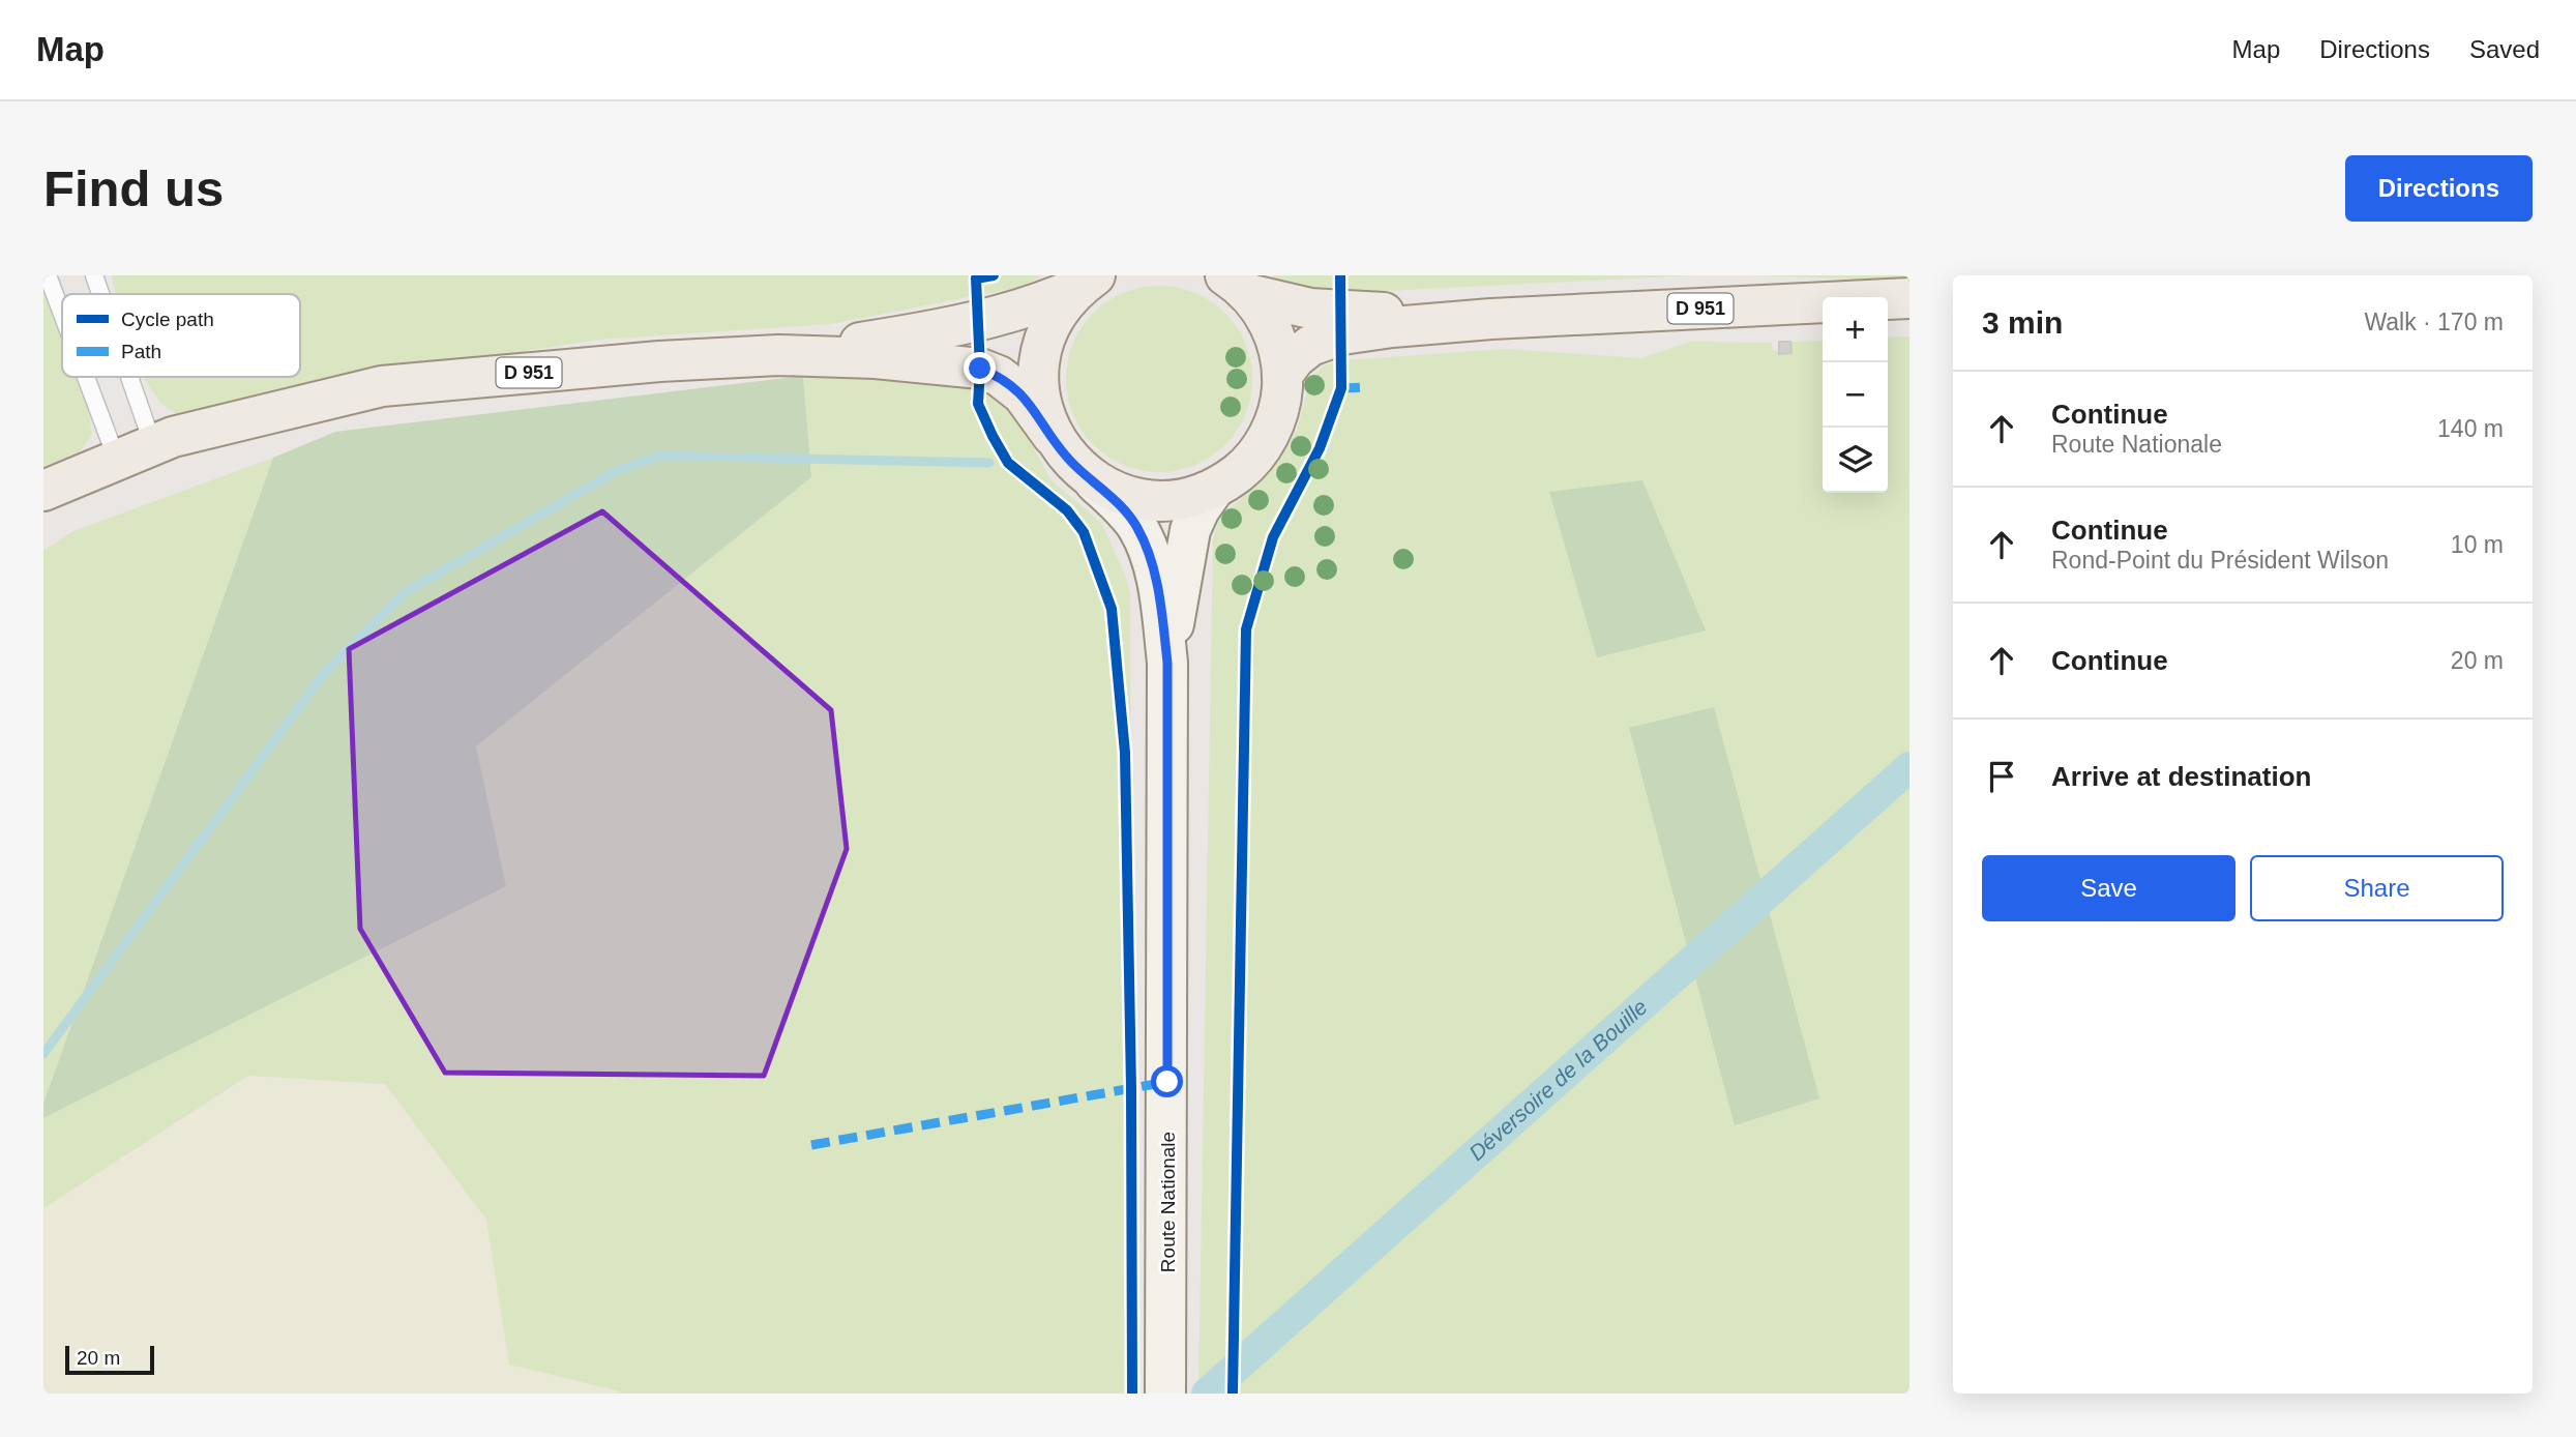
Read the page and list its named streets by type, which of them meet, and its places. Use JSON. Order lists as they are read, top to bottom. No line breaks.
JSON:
{"streets":{"main road":["D 951","Route Nationale"]},"water":["Déversoire de la Bouille"],"legend":["Cycle path","Path"],"scale_bar":"20 m","page":{"header":"Map","nav":["Map","Directions","Saved"],"buttons":["Directions",["Save","Share"]],"title":"Find us","heading":["3 min","Walk · 170 m"],"map_buttons":["+","−"],"list":[["Continue","Route Nationale","140 m"],["Continue","Rond-Point du Président Wilson","10 m"],["Continue","20 m"],"Arrive at destination"],"scale":"20 m"}}
